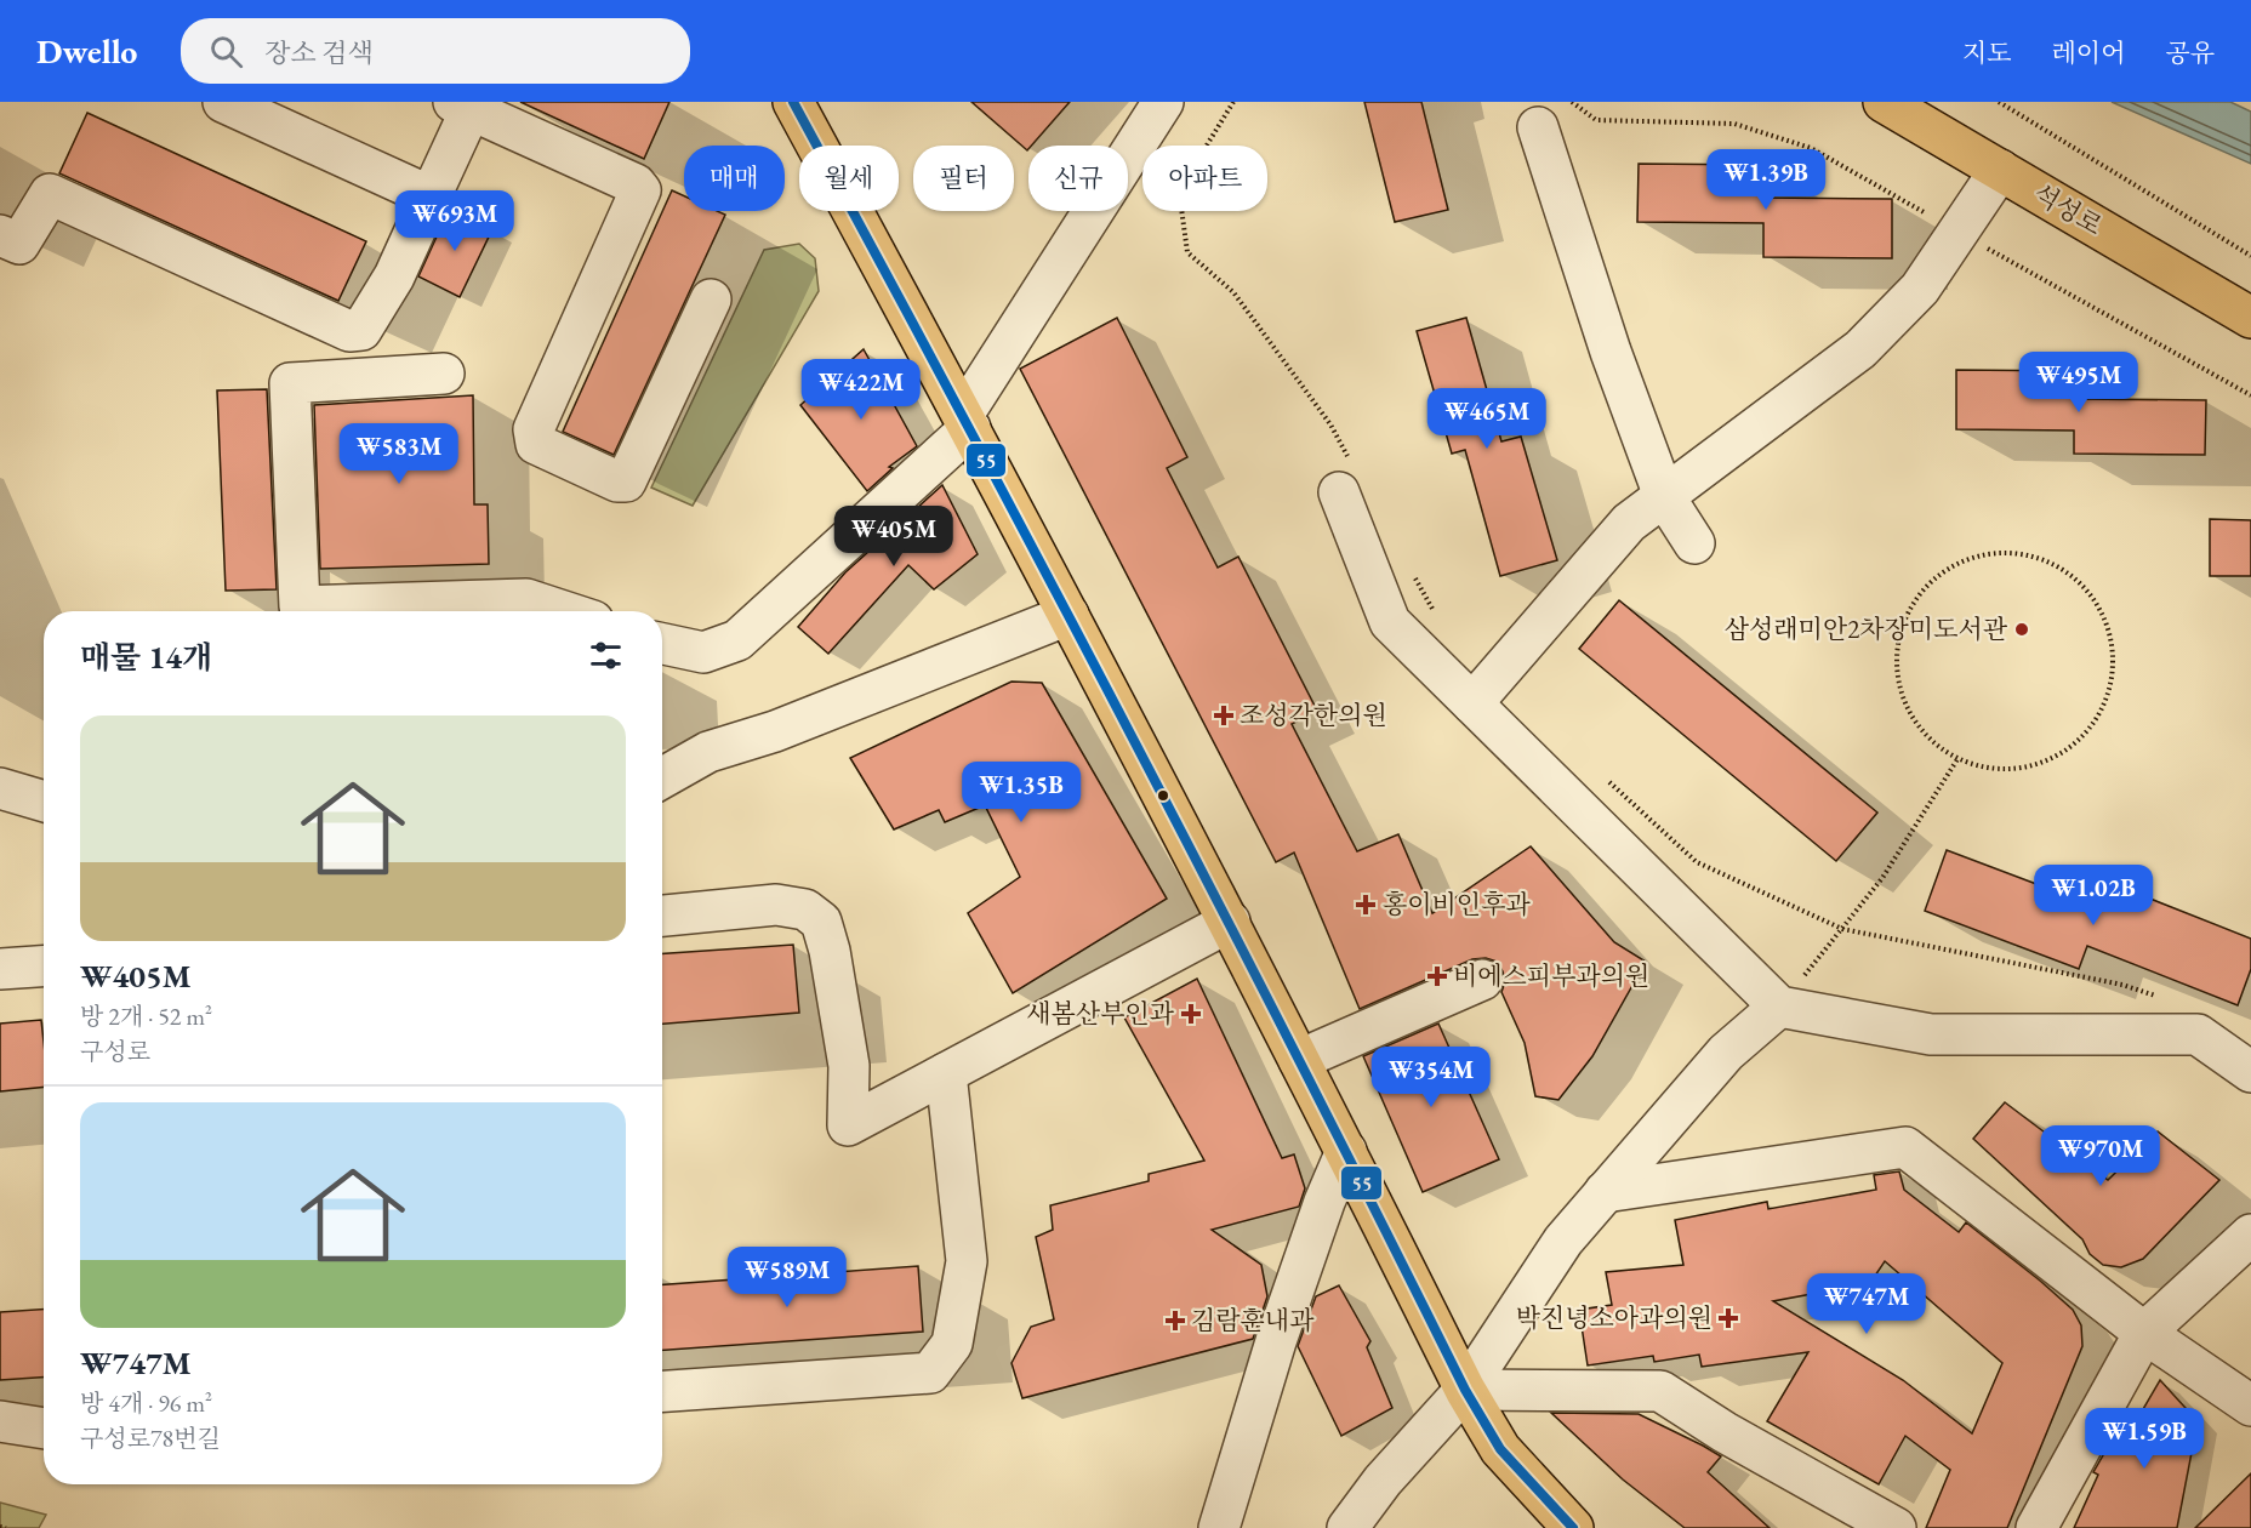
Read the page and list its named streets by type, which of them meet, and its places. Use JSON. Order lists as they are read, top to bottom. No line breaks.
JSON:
{"streets":{"main road":["석성로"]},"places":{"other":["삼성래미안2차장미도서관"],"health":["조성각한의원","홍이비인후과","비에스피부과의원","새봄산부인과","박진녕소아과의원","김람훈내과"]},"lines":["transit line 55"],"page":{"header":"Dwello","search":"장소 검색","nav":["지도","레이어","공유"],"chip":["매매","월세","필터","신규","아파트"],"price":["₩1.39B","₩693M","₩495M","₩422M","₩465M","₩583M","₩405M","₩1.35B","₩1.02B","₩354M","₩970M","₩589M","₩747M","₩1.59B"],"heading":"매물 14개","list":[{"name":"₩405M","note":"방 2개 · 52 m² · 구성로"},{"name":"₩747M","note":"방 4개 · 96 m² · 구성로78번길"}]}}
